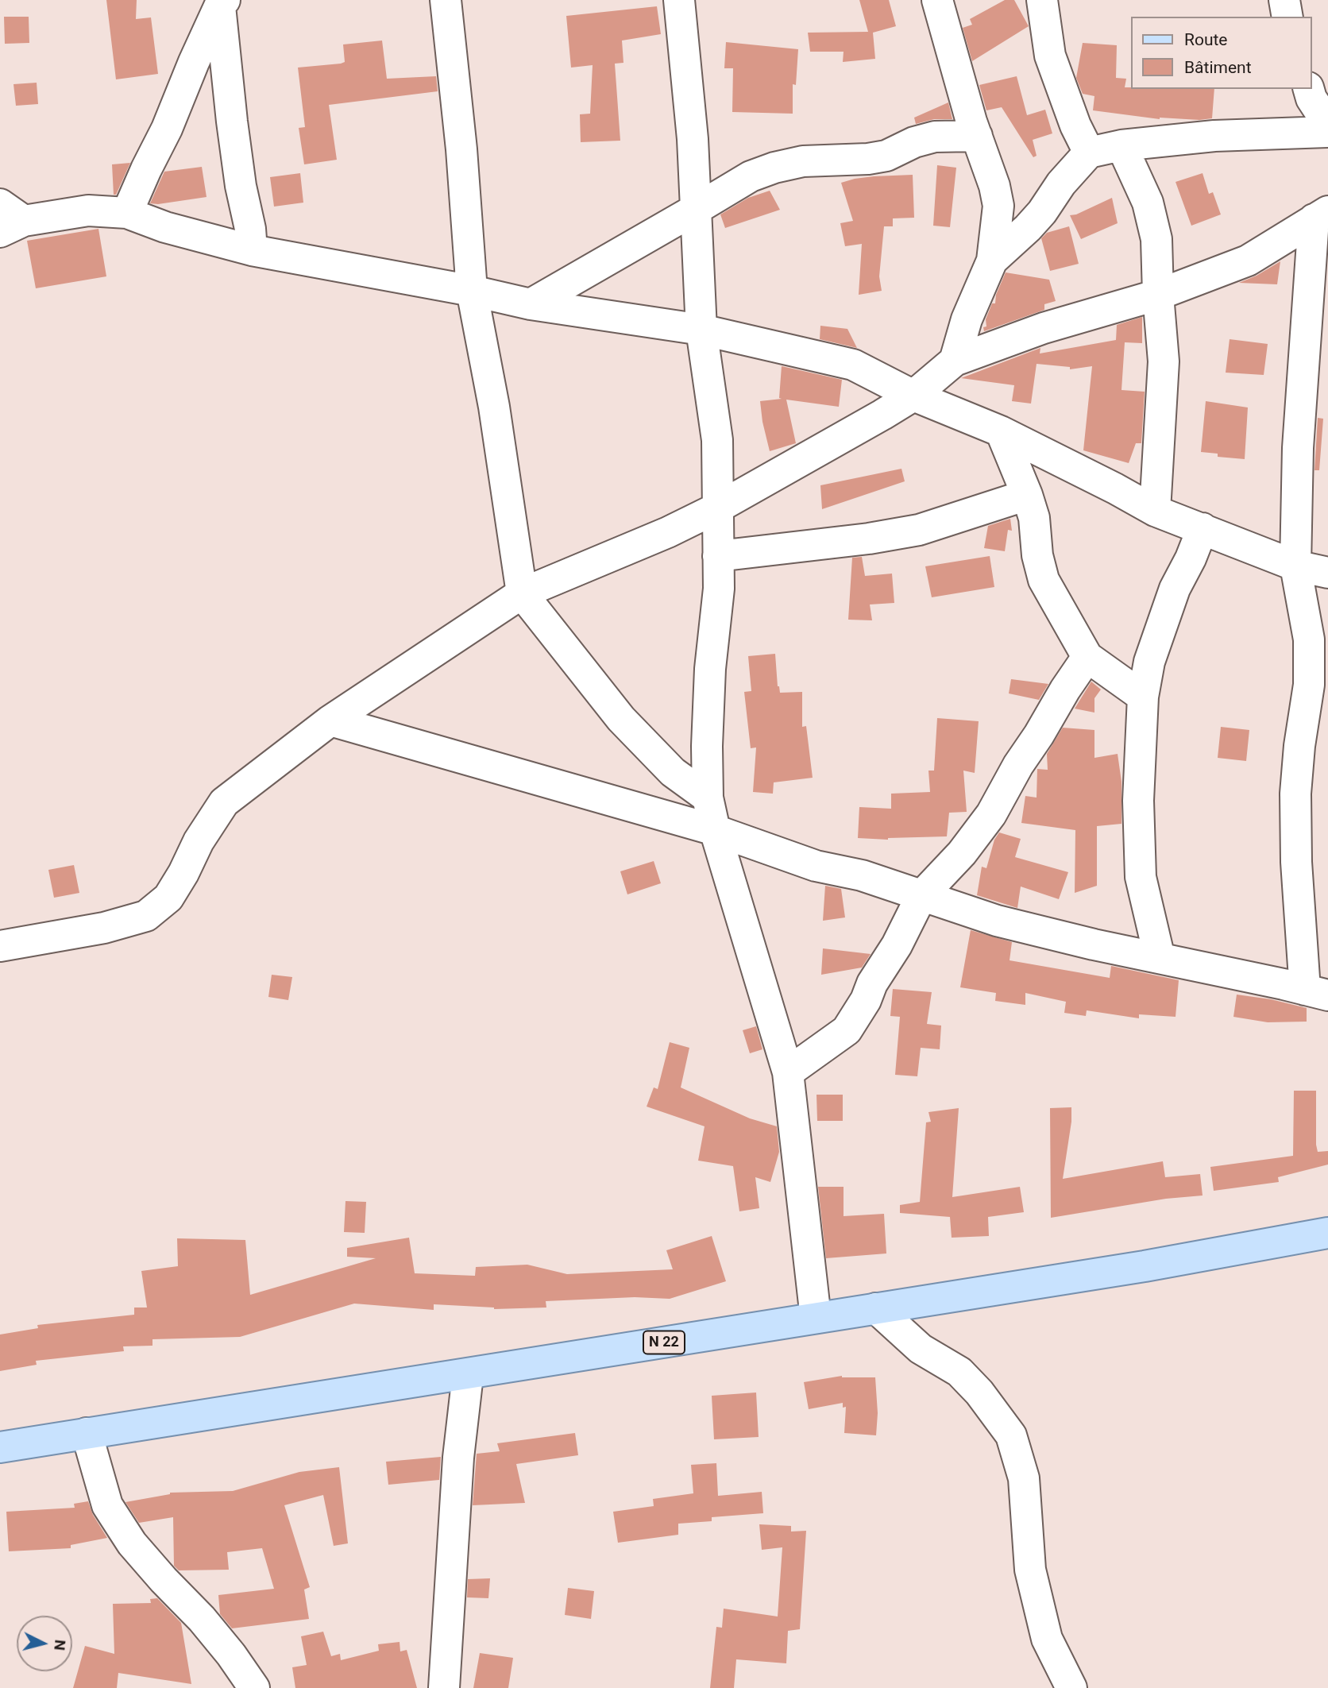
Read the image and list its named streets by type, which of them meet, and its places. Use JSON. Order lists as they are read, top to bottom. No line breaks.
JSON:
{"streets":{"main road":["N 22"]},"legend":["Route","Bâtiment"],"north":"right"}
